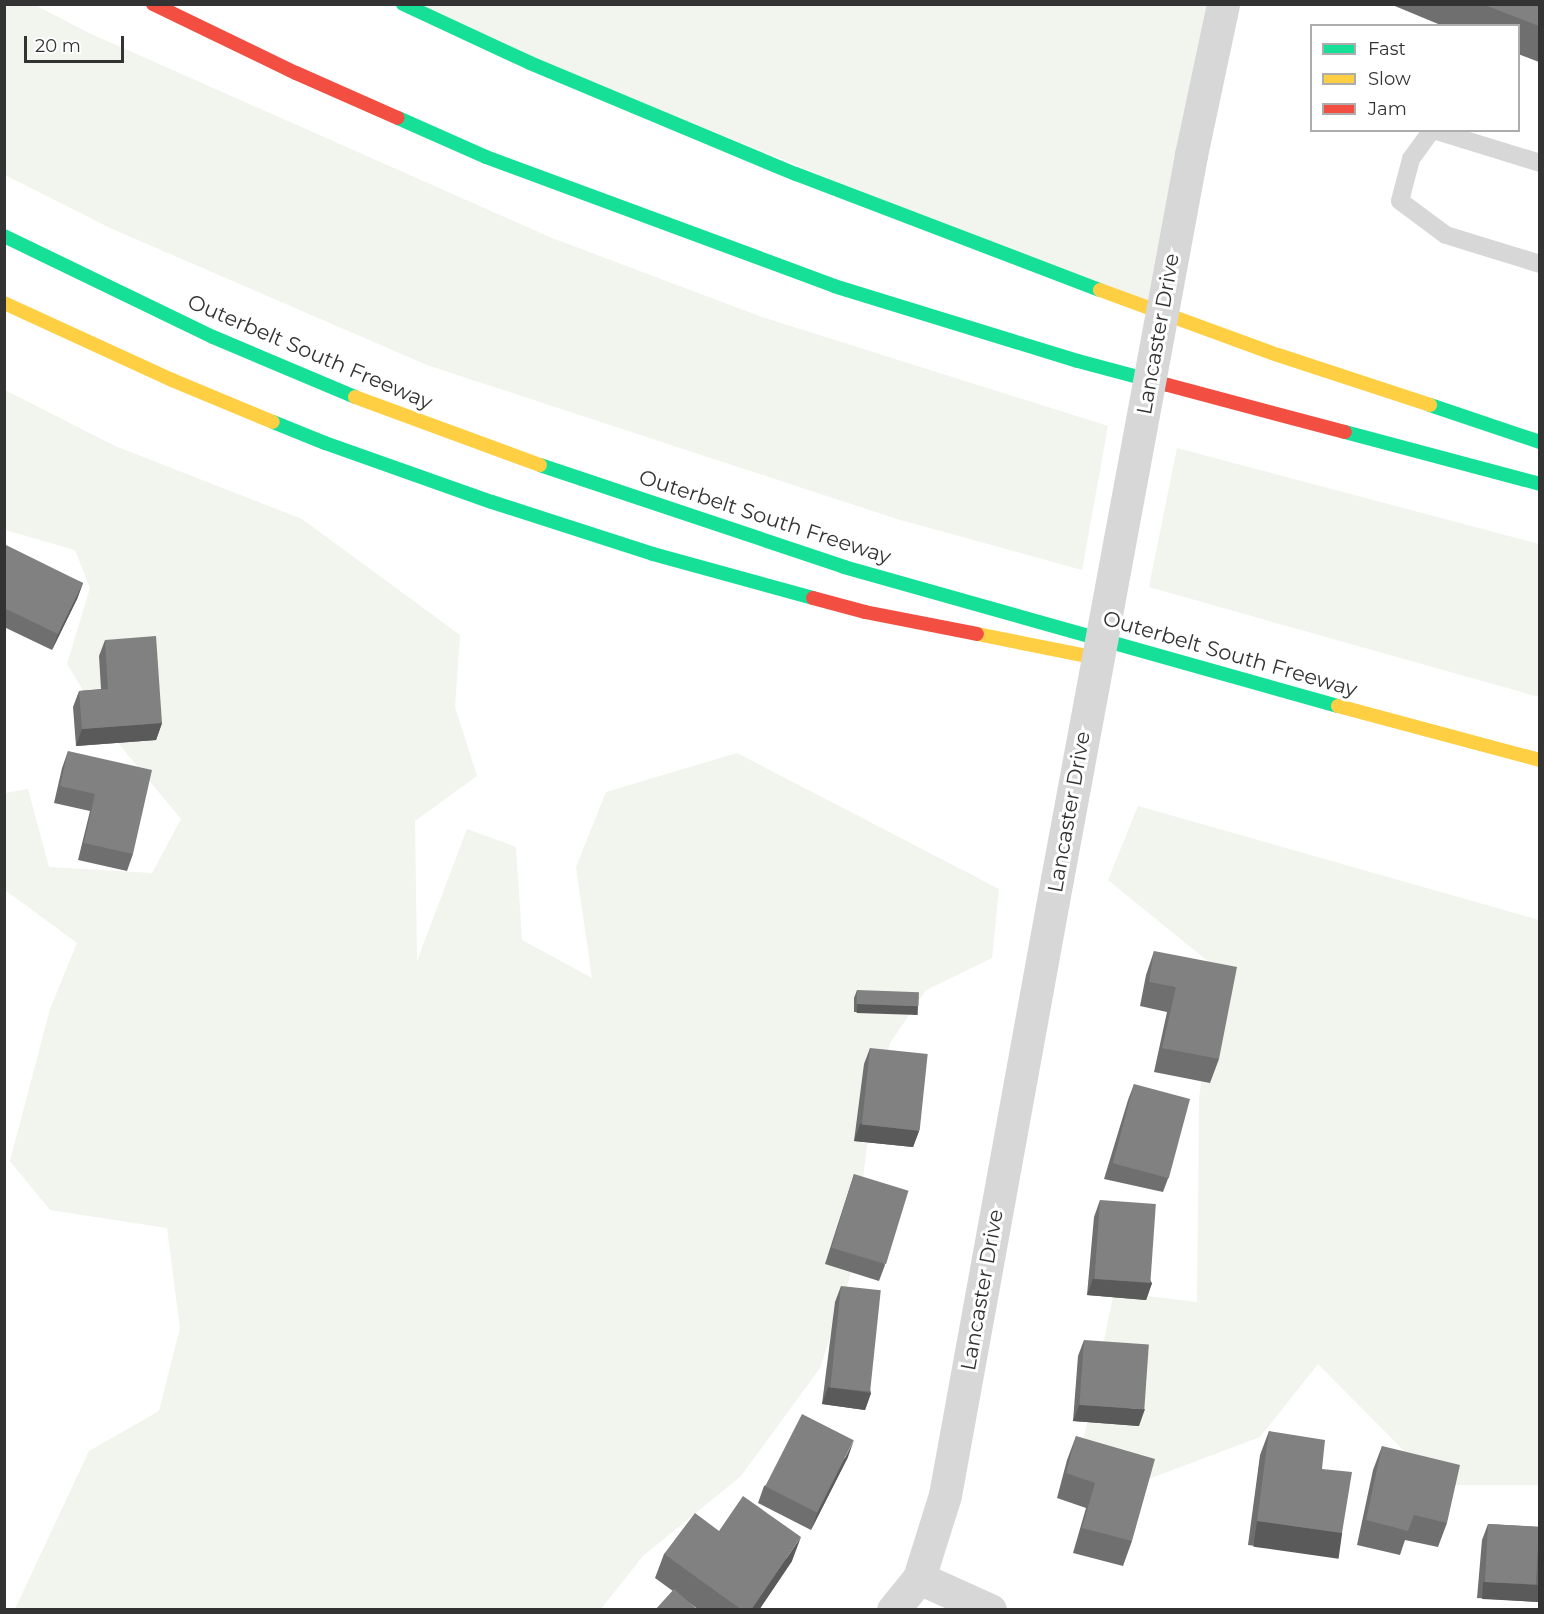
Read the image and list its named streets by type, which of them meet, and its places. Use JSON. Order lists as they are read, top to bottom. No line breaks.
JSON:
{"streets":{"highway":["Outerbelt South Freeway"],"street":["Lancaster Drive"]},"legend":["Fast","Slow","Jam"],"scale_bar":"20 m"}
